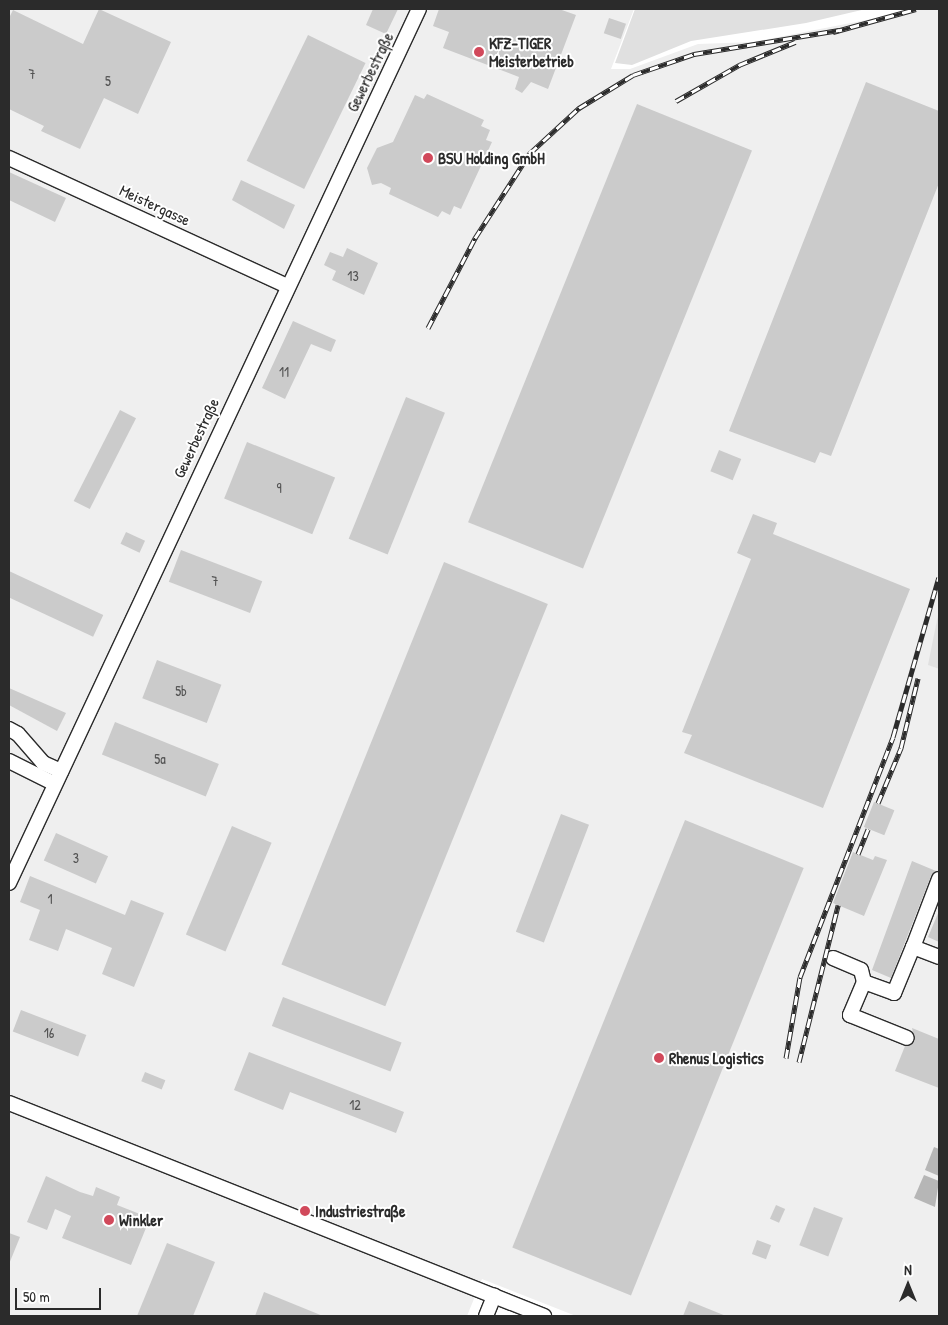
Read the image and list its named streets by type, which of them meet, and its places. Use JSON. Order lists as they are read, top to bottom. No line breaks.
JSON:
{"streets":{"street":["Gewerbestraße","Meistergasse"]},"crossings":[["Gewerbestraße","Meistergasse"]],"places":["KFZ-TIGER Meisterbetrieb","BSU Holding GmbH","Rhenus Logistics","Industriestraße","Winkler"],"house_numbers":["7","5","13","11","9","7","5b","5a","3","1","16","12"],"scale_bar":"50 m","north":"top"}
